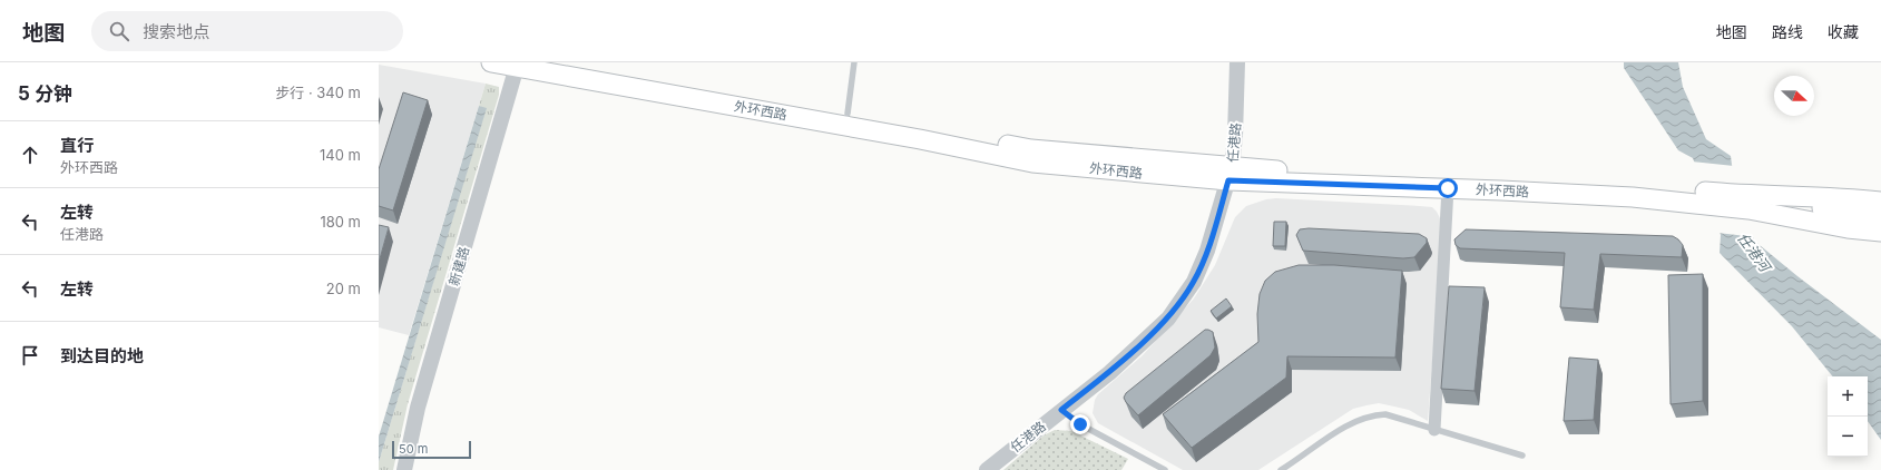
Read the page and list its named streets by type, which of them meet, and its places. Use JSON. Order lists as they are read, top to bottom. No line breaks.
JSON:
{"streets":{"main road":["外环西路"],"street":["任港路","新建路"]},"crossings":[["外环西路","任港路"],["外环西路","新建路"]],"water":["任港河"],"scale_bar":"50 m","north":"right","page":{"header":"地图","search":"搜索地点","nav":["地图","路线","收藏"],"heading":["5 分钟","步行 · 340 m"],"list":[["直行","外环西路","140 m"],["左转","任港路","180 m"],["左转","20 m"],"到达目的地"],"map_buttons":["+","−"],"scale":"50 m"}}
